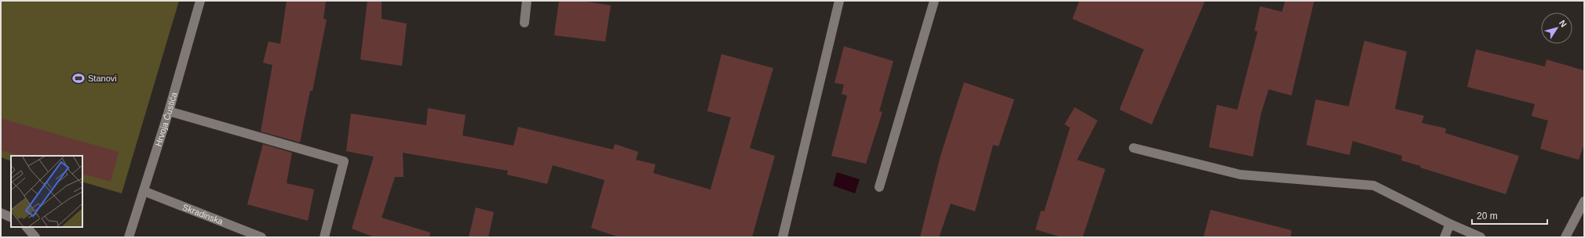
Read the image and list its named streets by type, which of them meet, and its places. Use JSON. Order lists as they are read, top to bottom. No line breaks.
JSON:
{"streets":{"street":["Hrvoja Ćustića","Skradinska"]},"crossings":[["Hrvoja Ćustića","Skradinska"]],"places":{"sports":["Stanovi"]},"scale_bar":"20 m","north":"top right"}
